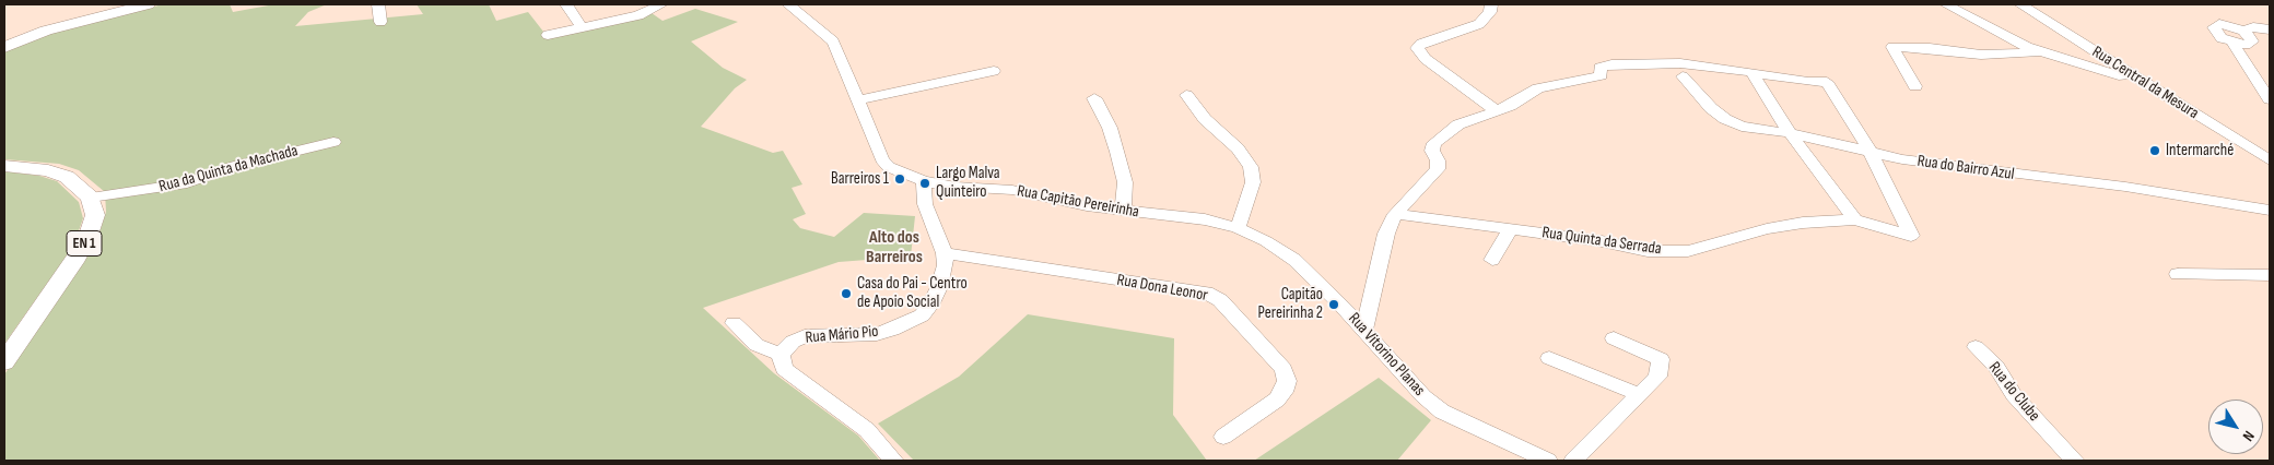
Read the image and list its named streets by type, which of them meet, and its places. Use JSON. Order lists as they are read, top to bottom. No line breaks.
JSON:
{"streets":{"main road":["EN 1"],"street":["Rua Central da Mesura","Rua do Bairro Azul","Rua da Quinta da Machada","Rua Capitão Pereirinha","Rua Quinta da Serrada","Rua Dona Leonor","Rua Mário Pio","Rua Vitorino Planas","Rua do Clube"]},"crossings":[["Rua do Bairro Azul","Rua Quinta da Serrada"],["Rua da Quinta da Machada","EN 1"],["Rua Capitão Pereirinha","Rua Mário Pio"],["Rua Capitão Pereirinha","Rua Vitorino Planas"],["Rua Dona Leonor","Rua Mário Pio"]],"districts":["Alto dos Barreiros"],"places":["Intermarché","Barreiros 1","Largo Malva Quinteiro","Casa do Pai - Centro de Apoio Social","Capitão Pereirinha 2"],"north":"bottom right"}
